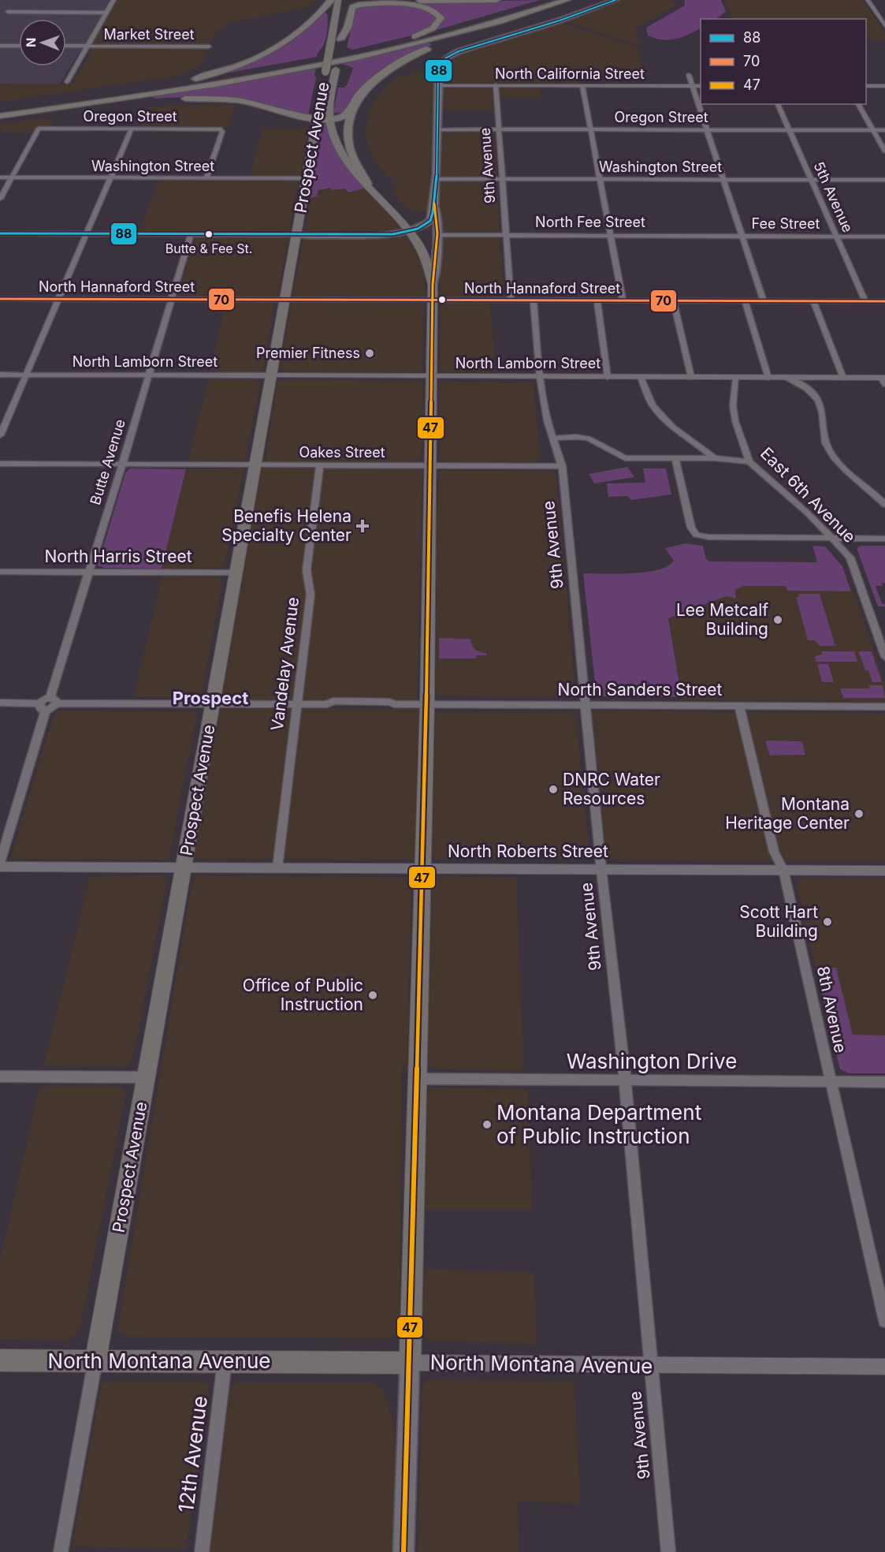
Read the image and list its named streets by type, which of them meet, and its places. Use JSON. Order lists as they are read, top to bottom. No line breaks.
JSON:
{"streets":{"highway":["Prospect Avenue","North Montana Avenue"],"street":["Market Street","North California Street","Oregon Street","9th Avenue","Washington Street","5th Avenue","North Fee Street","Fee Street","North Hannaford Street","North Lamborn Street","Oakes Street","Butte Avenue","East 6th Avenue","North Harris Street","Vandelay Avenue","North Sanders Street","North Roberts Street","8th Avenue","Washington Drive","12th Avenue"]},"crossings":[["North California Street","9th Avenue"],["Oregon Street","9th Avenue"],["Oregon Street","Washington Street"],["Oregon Street","5th Avenue"],["Prospect Avenue","Washington Street"],["Prospect Avenue","North Hannaford Street"],["Prospect Avenue","North Lamborn Street"],["Prospect Avenue","Oakes Street"],["Prospect Avenue","North Harris Street"],["Prospect Avenue","North Sanders Street"],["Prospect Avenue","North Roberts Street"],["Prospect Avenue","Washington Drive"],["Prospect Avenue","North Montana Avenue"],["9th Avenue","Washington Street"],["9th Avenue","North Fee Street"],["9th Avenue","North Hannaford Street"],["9th Avenue","North Lamborn Street"],["9th Avenue","Oakes Street"],["9th Avenue","North Sanders Street"],["9th Avenue","North Roberts Street"],["9th Avenue","Washington Drive"],["9th Avenue","North Montana Avenue"],["Washington Street","5th Avenue"],["5th Avenue","Fee Street"],["5th Avenue","North Hannaford Street"],["North Fee Street","Fee Street"],["North Hannaford Street","Butte Avenue"],["North Lamborn Street","Butte Avenue"],["North Lamborn Street","East 6th Avenue"],["Oakes Street","Butte Avenue"],["Oakes Street","Vandelay Avenue"],["Butte Avenue","North Harris Street"],["Butte Avenue","North Sanders Street"],["Vandelay Avenue","North Sanders Street"],["Vandelay Avenue","North Roberts Street"],["North Sanders Street","8th Avenue"],["North Roberts Street","8th Avenue"],["8th Avenue","Washington Drive"],["North Montana Avenue","12th Avenue"]],"districts":["Prospect"],"places":{"other":["Butte & Fee St.","Premier Fitness","Lee Metcalf Building","DNRC Water Resources","Montana Heritage Center","Scott Hart Building","Office of Public Instruction","Montana Department of Public Instruction"],"health":["Benefis Helena Specialty Center"]},"lines":["transit line 88","transit line 47","transit line 70"],"legend":["88","70","47"],"north":"left"}
